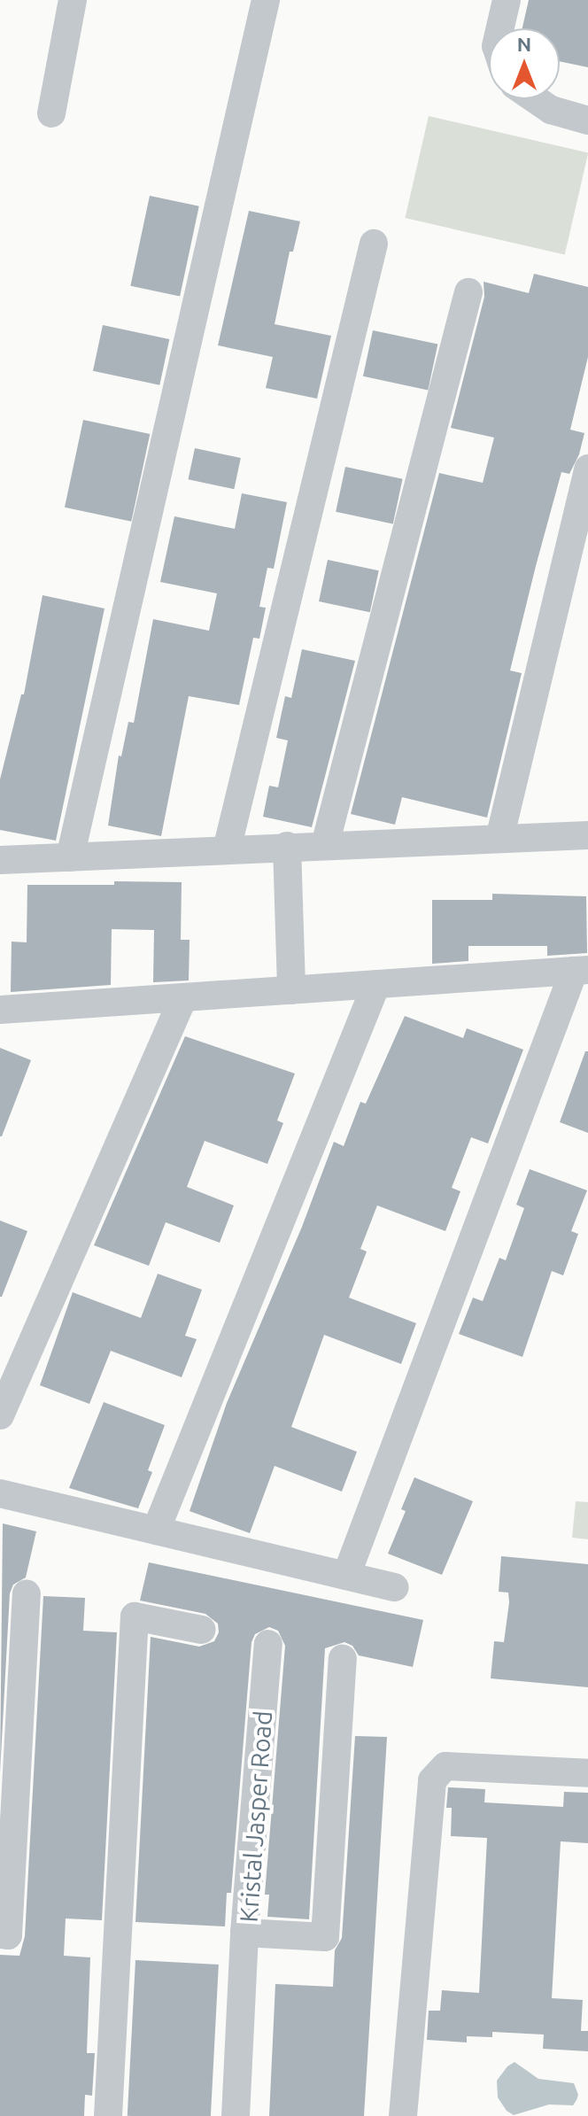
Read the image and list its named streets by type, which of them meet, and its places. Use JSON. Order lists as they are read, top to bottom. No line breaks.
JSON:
{"streets":{"street":["Kristal Jasper Road"]},"north":"top"}
